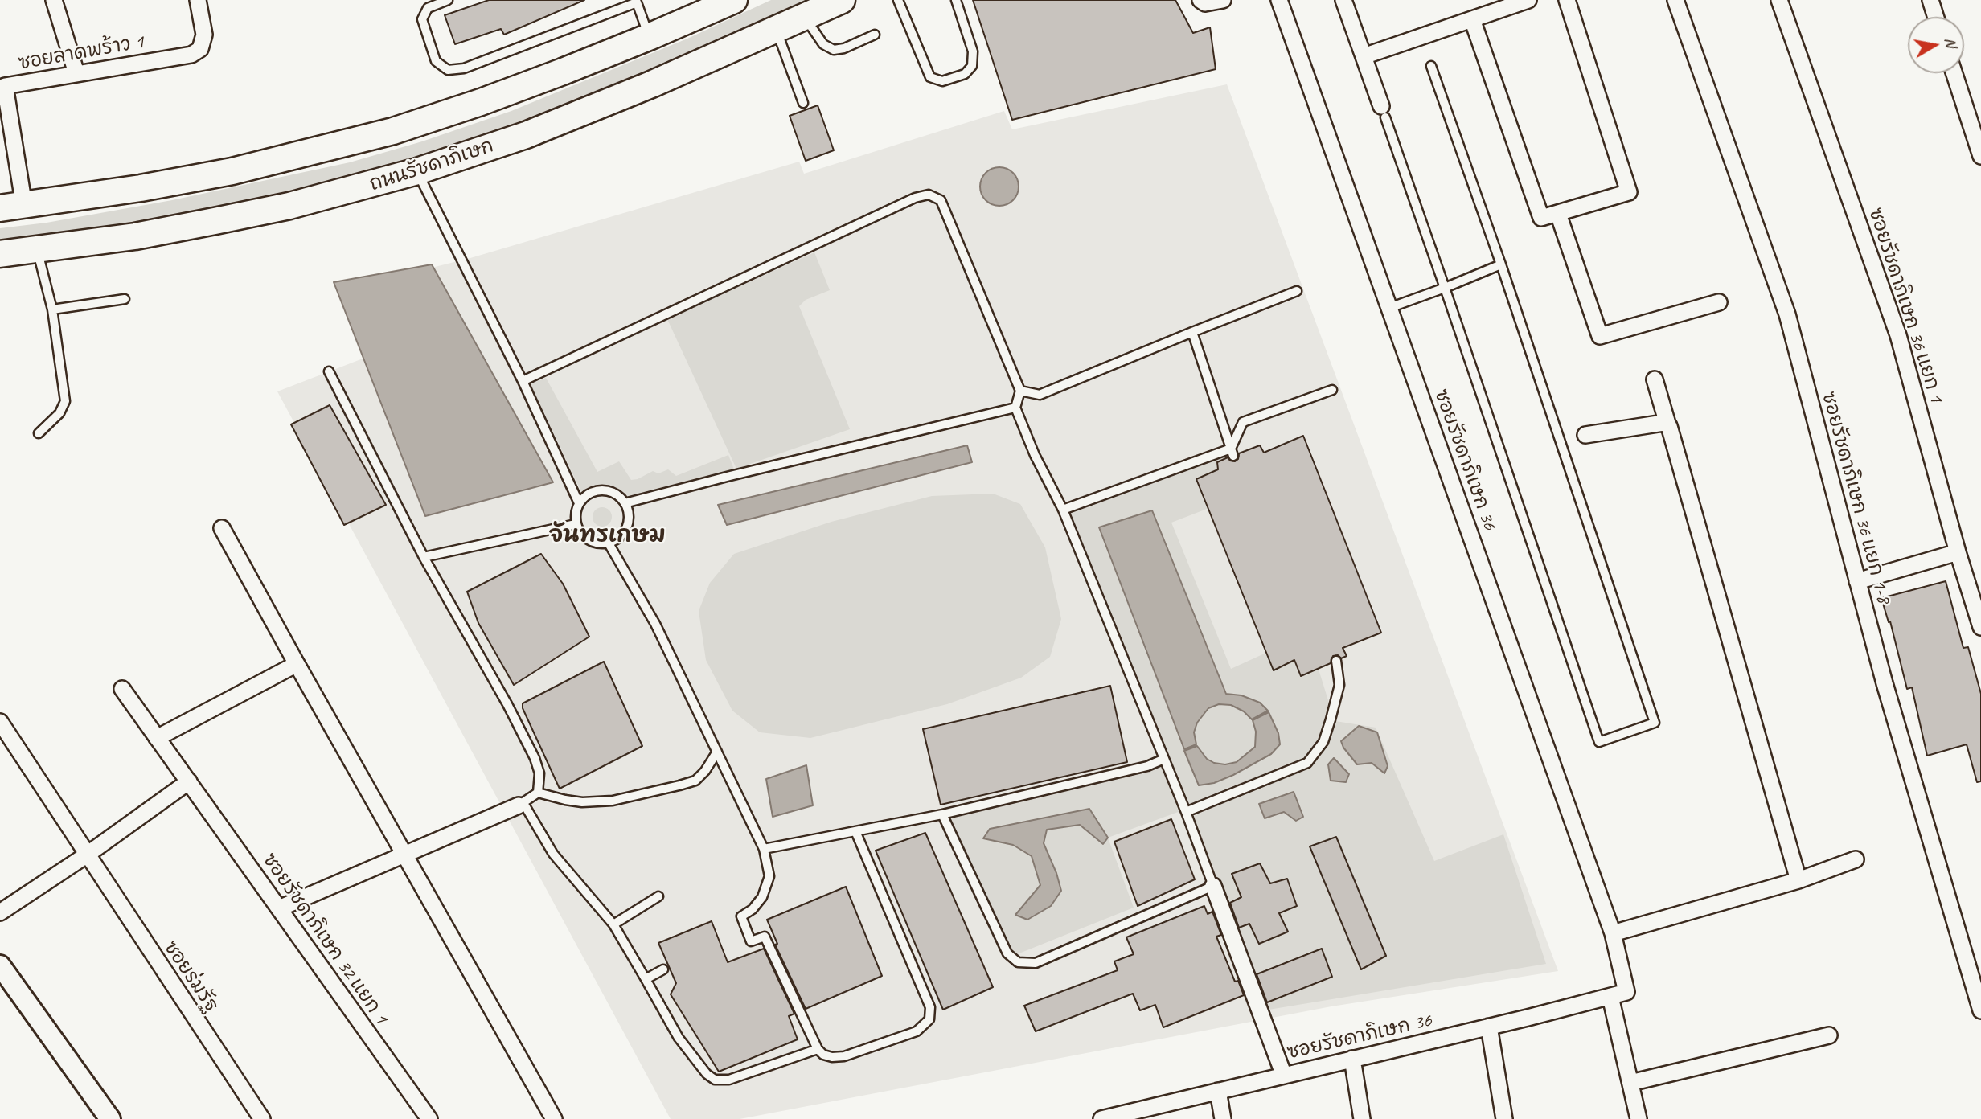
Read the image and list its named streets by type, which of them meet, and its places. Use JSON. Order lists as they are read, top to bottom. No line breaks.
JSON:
{"streets":{"main road":["ถนนรัชดาภิเษก"],"street":["ซอยลาดพร้าว 1","ซอยรัชดาภิเษก 36 แยก 1","ซอยรัชดาภิเษก 36","ซอยรัชดาภิเษก 36 แยก 1-8","ซอยรัชดาภิเษก 32 แยก 1","ซอยร่มรัฐ"]},"districts":["จันทรเกษม"],"north":"right"}
